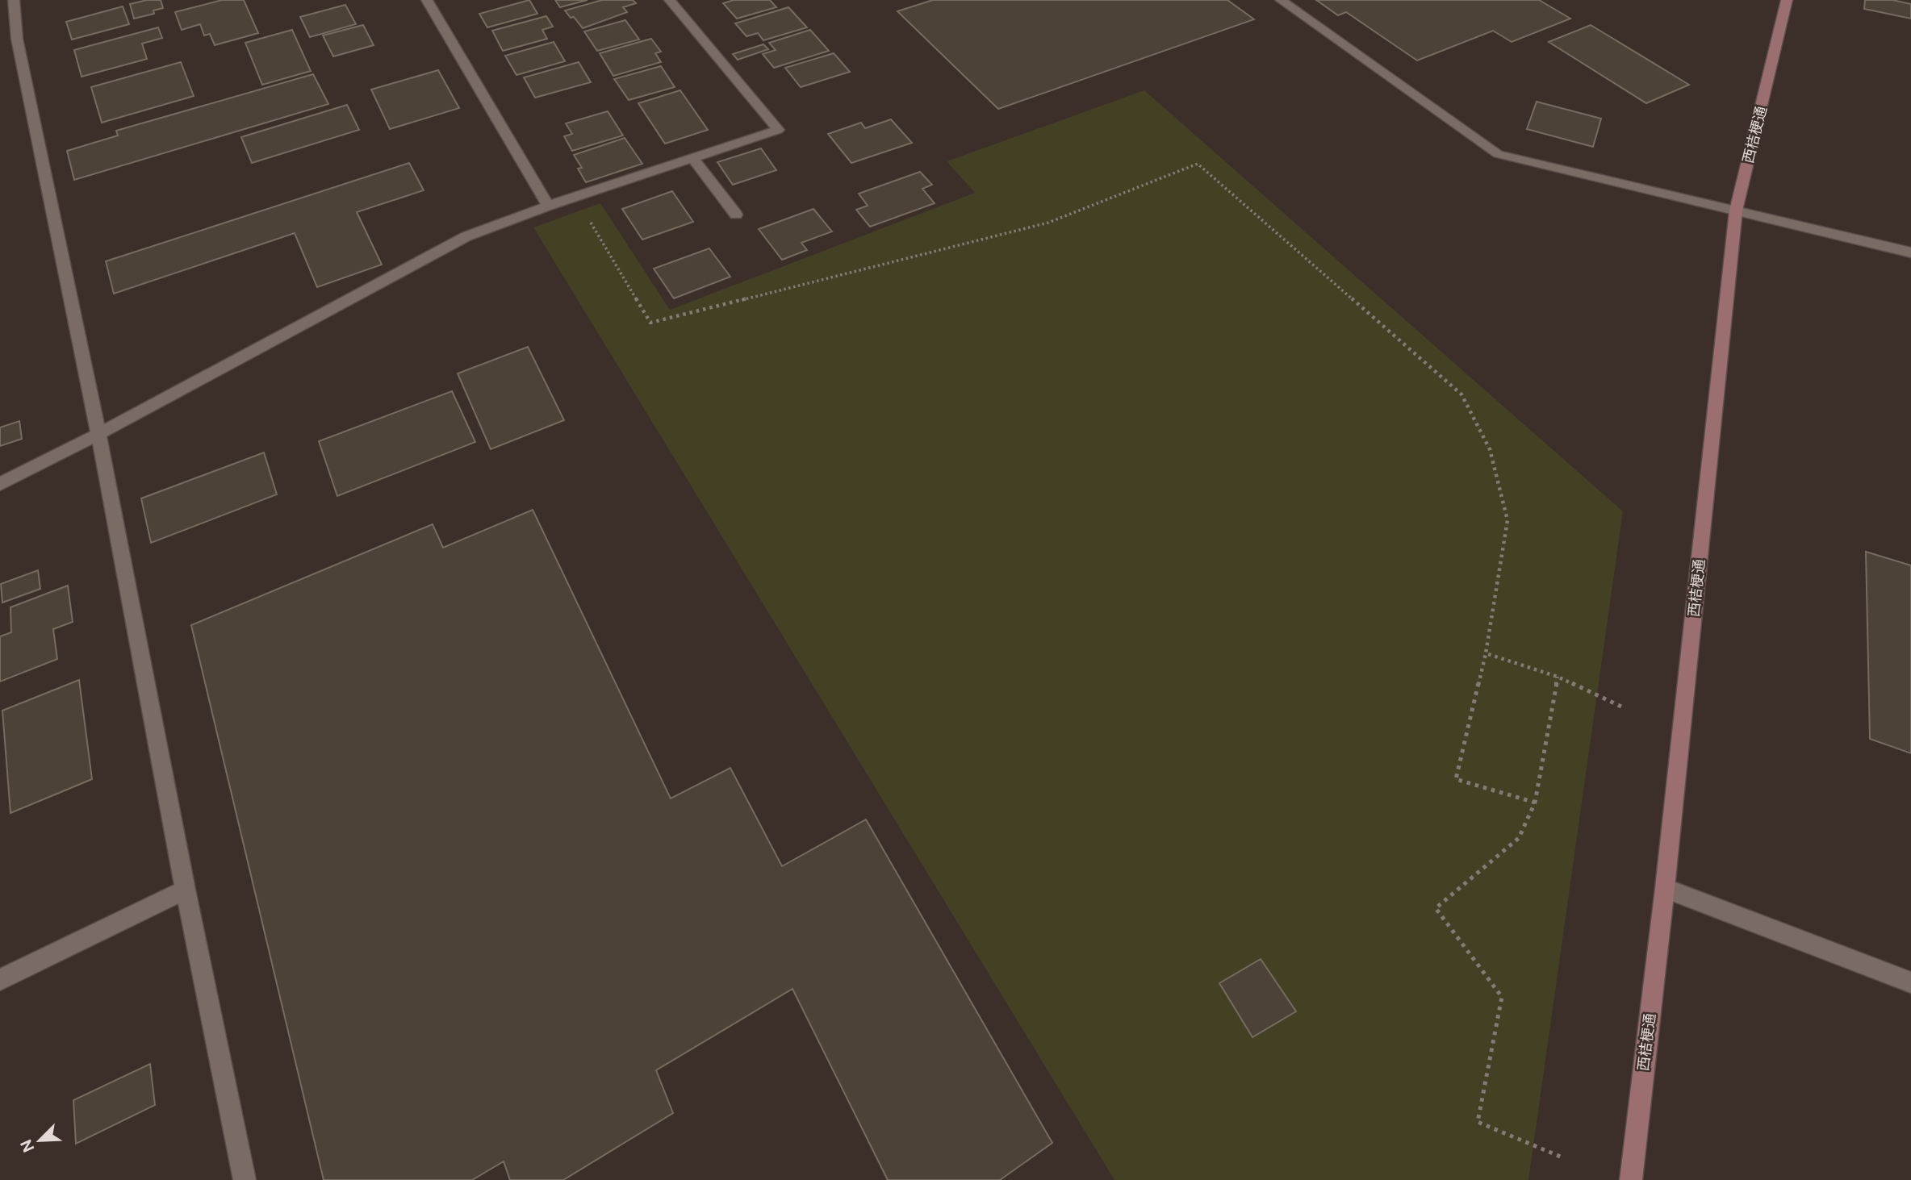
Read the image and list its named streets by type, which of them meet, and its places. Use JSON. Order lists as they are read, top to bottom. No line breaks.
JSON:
{"streets":{"street":["西桔梗通"]},"north":"bottom left"}
